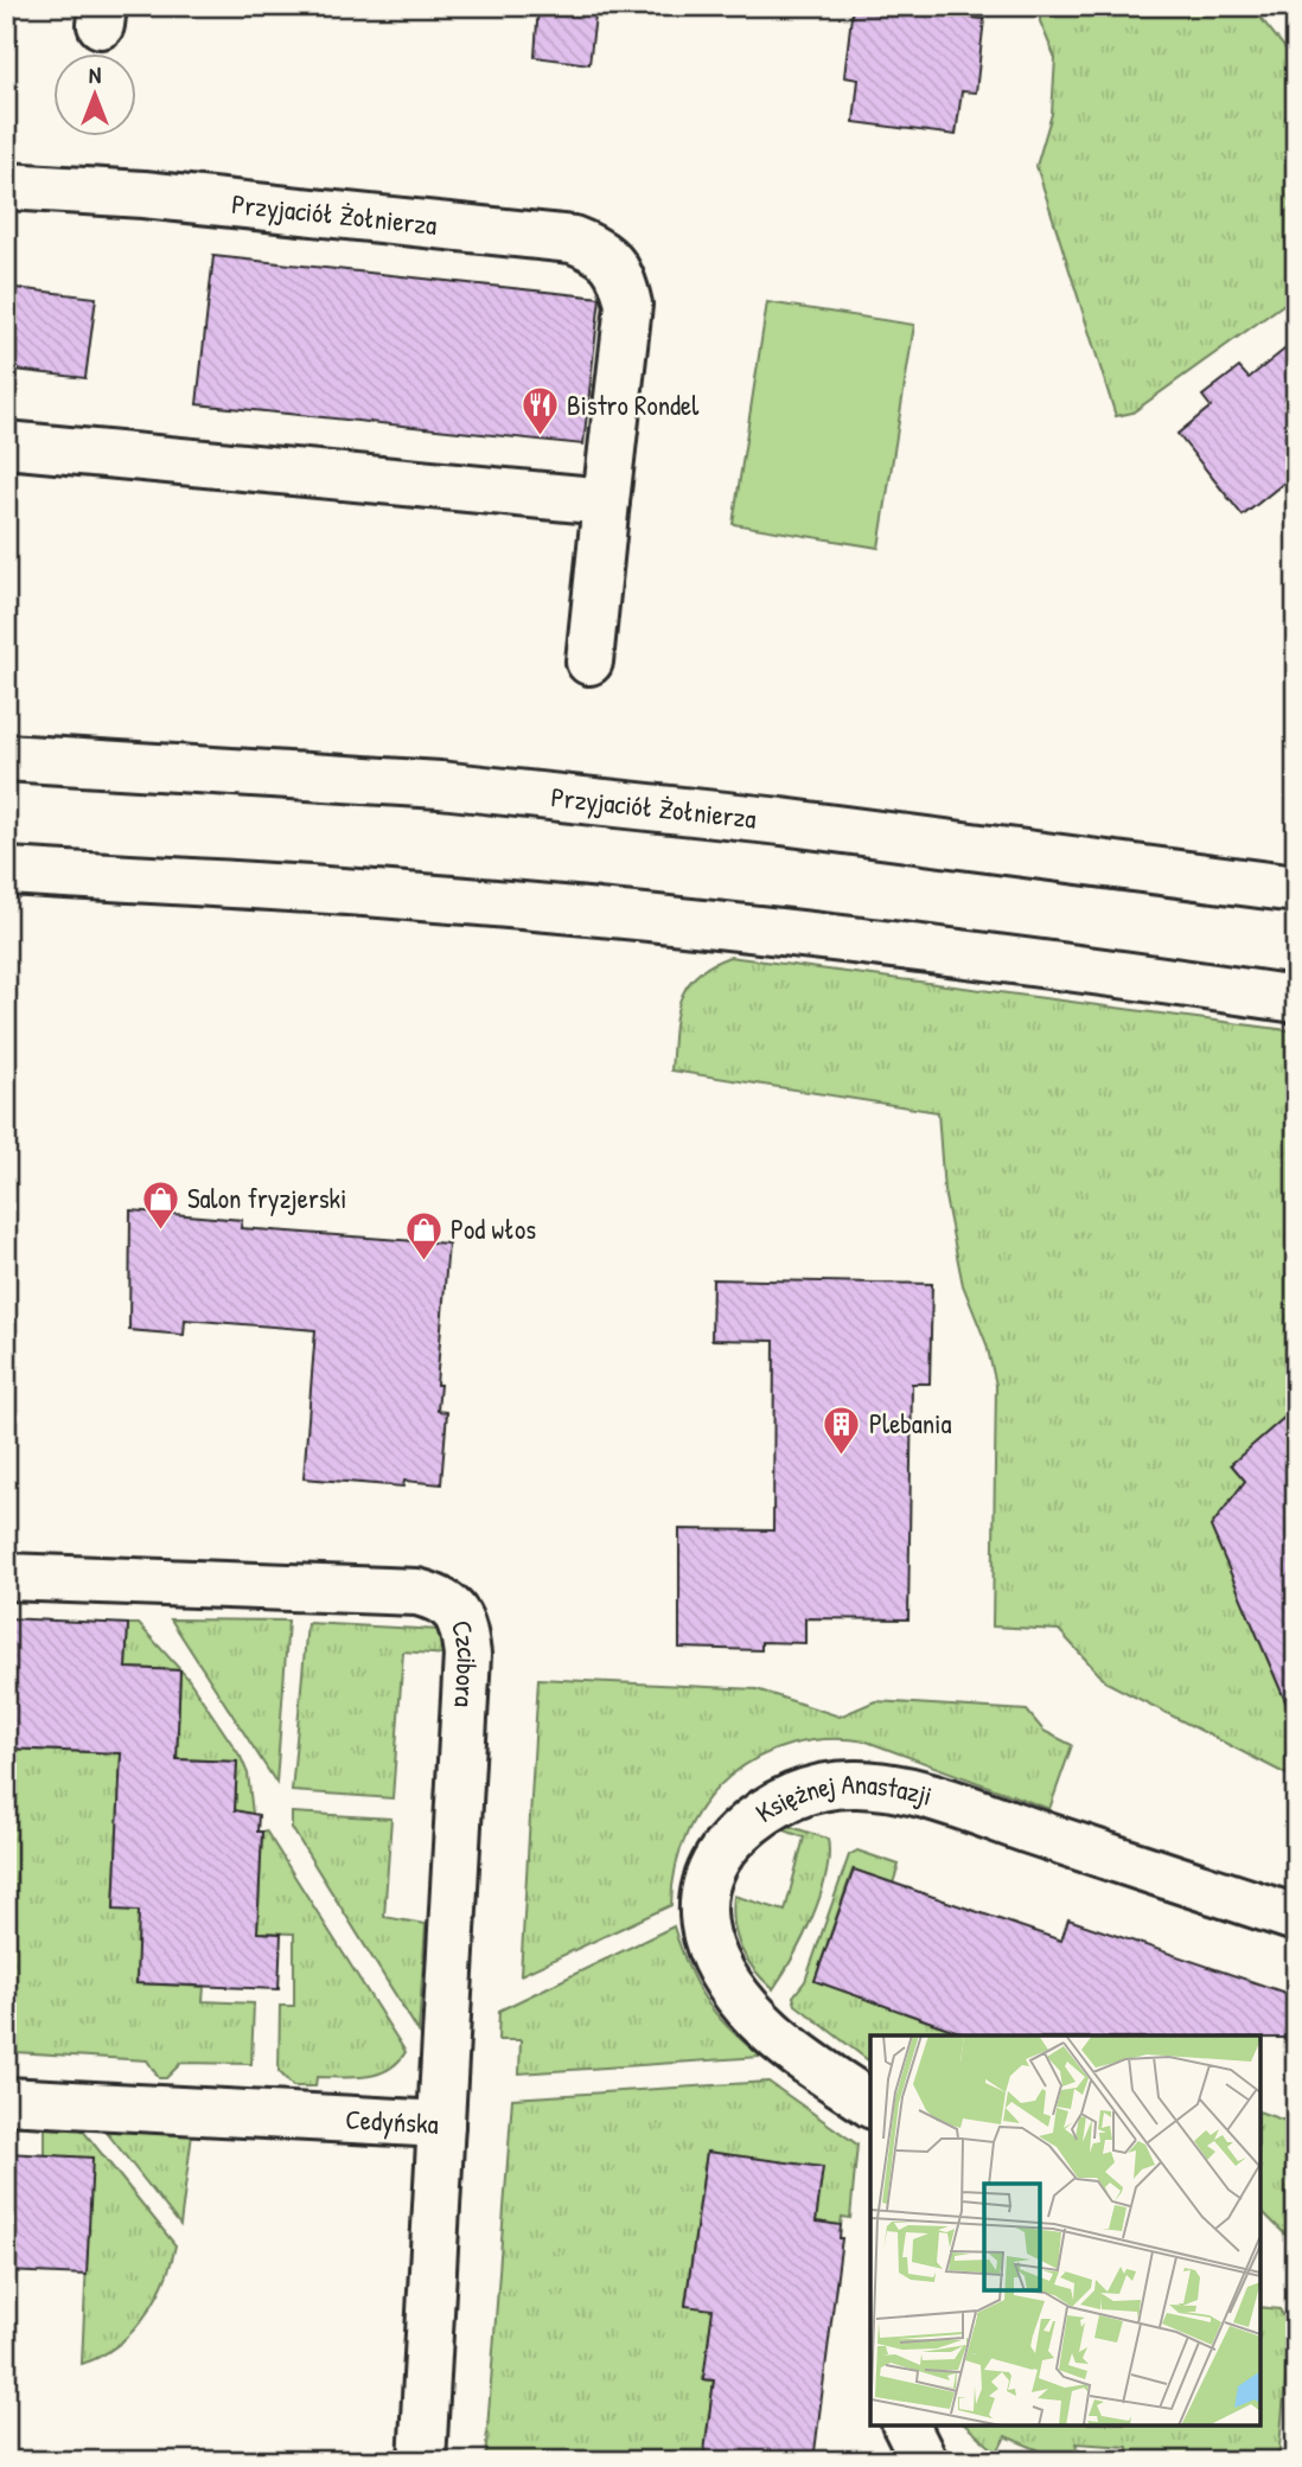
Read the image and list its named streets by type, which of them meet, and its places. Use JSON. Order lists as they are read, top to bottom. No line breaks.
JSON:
{"streets":{"street":["Przyjaciół Żołnierza","Czcibora","Księżnej Anastazji","Cedyńska"]},"crossings":[["Czcibora","Cedyńska"]],"places":{"restaurant":["Bistro Rondel"],"shop":["Salon fryzjerski","Pod włos"],"building":["Plebania"]},"north":"top"}
